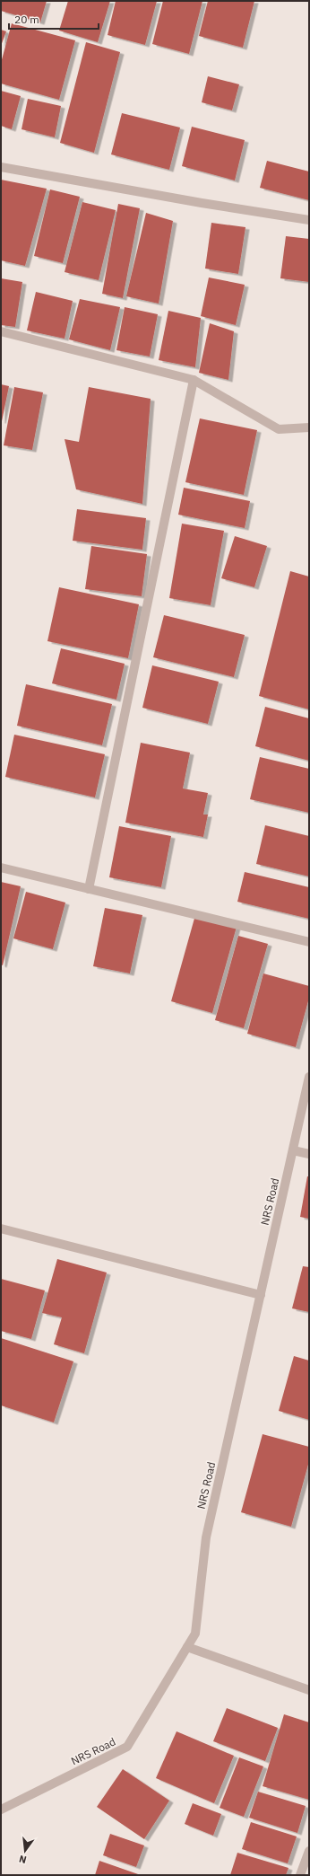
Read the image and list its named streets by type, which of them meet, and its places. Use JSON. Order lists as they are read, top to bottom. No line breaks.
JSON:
{"streets":{"street":["NRS Road"]},"scale_bar":"20 m","north":"bottom"}
